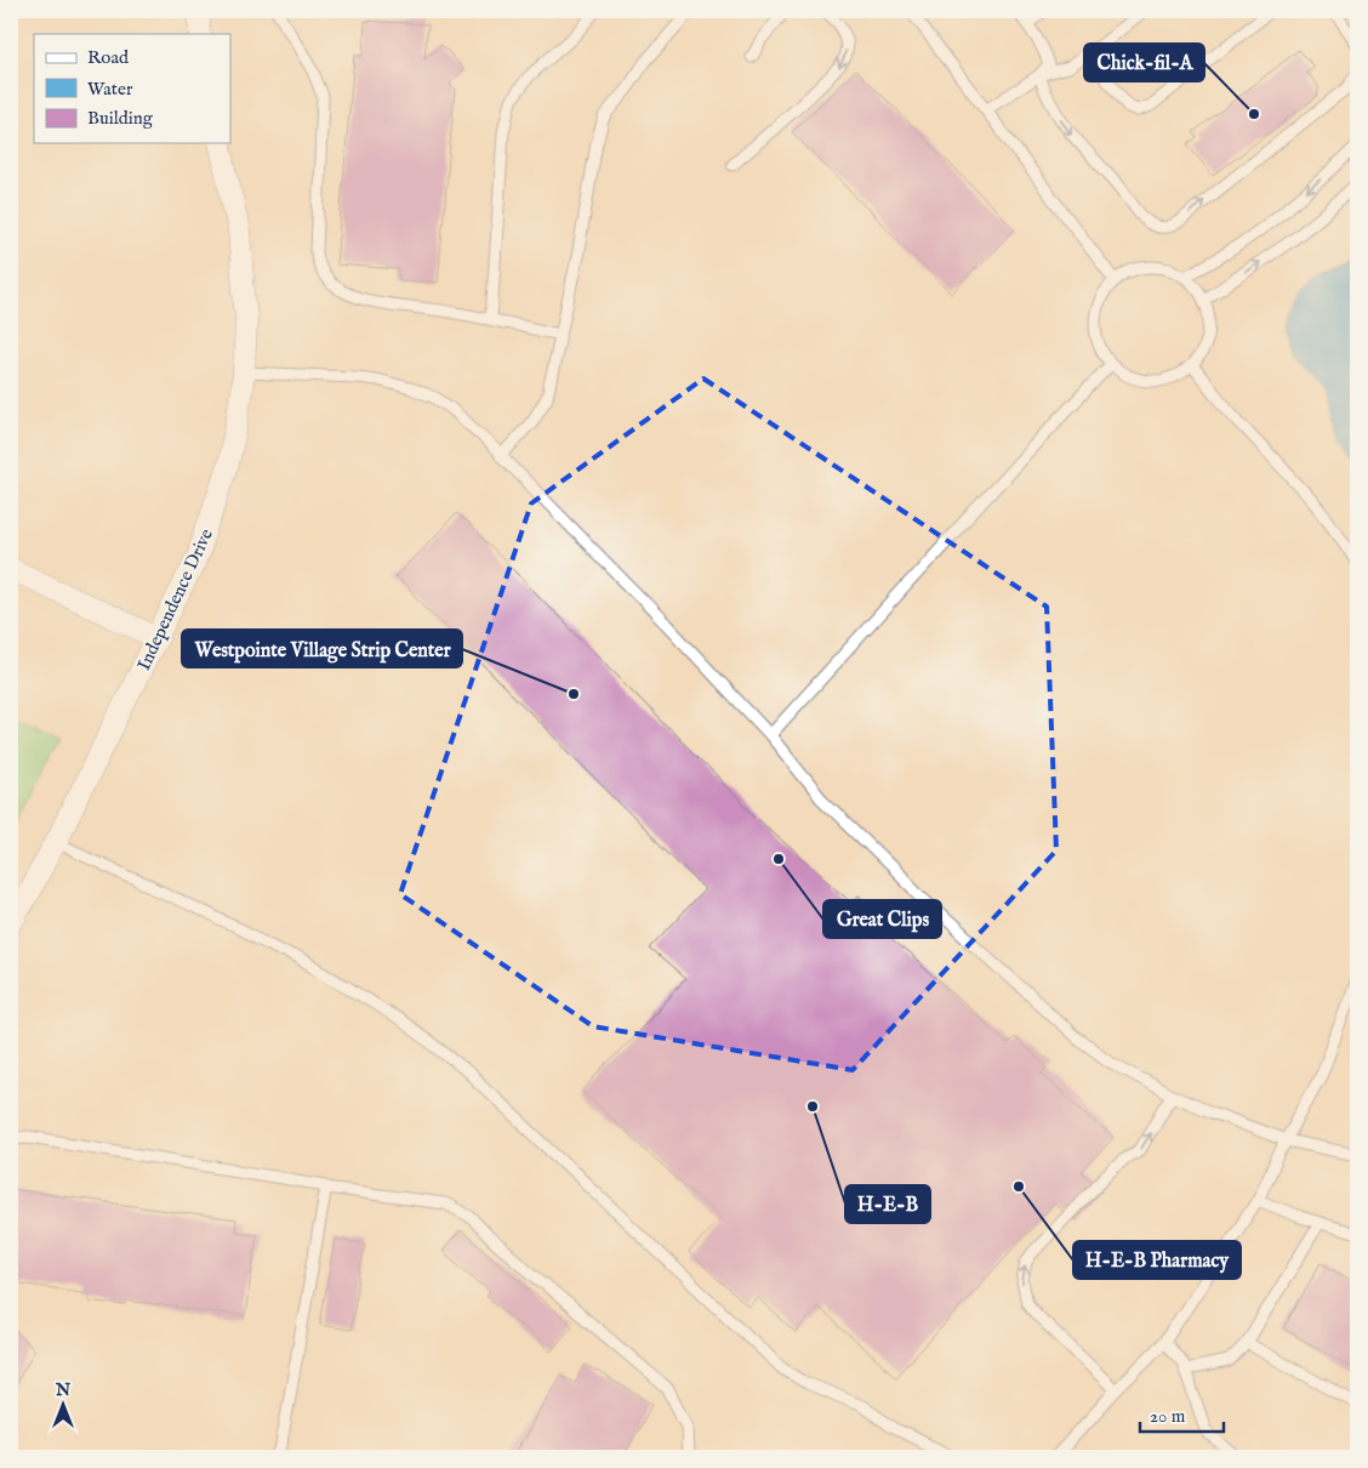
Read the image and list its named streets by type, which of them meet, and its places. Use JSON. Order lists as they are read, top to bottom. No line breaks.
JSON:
{"streets":{"street":["Independence Drive"]},"places":["Chick-fil-A","Westpointe Village Strip Center","Great Clips","H-E-B","H-E-B Pharmacy"],"legend":["Road","Water","Building"],"scale_bar":"20 m","north":"top"}
